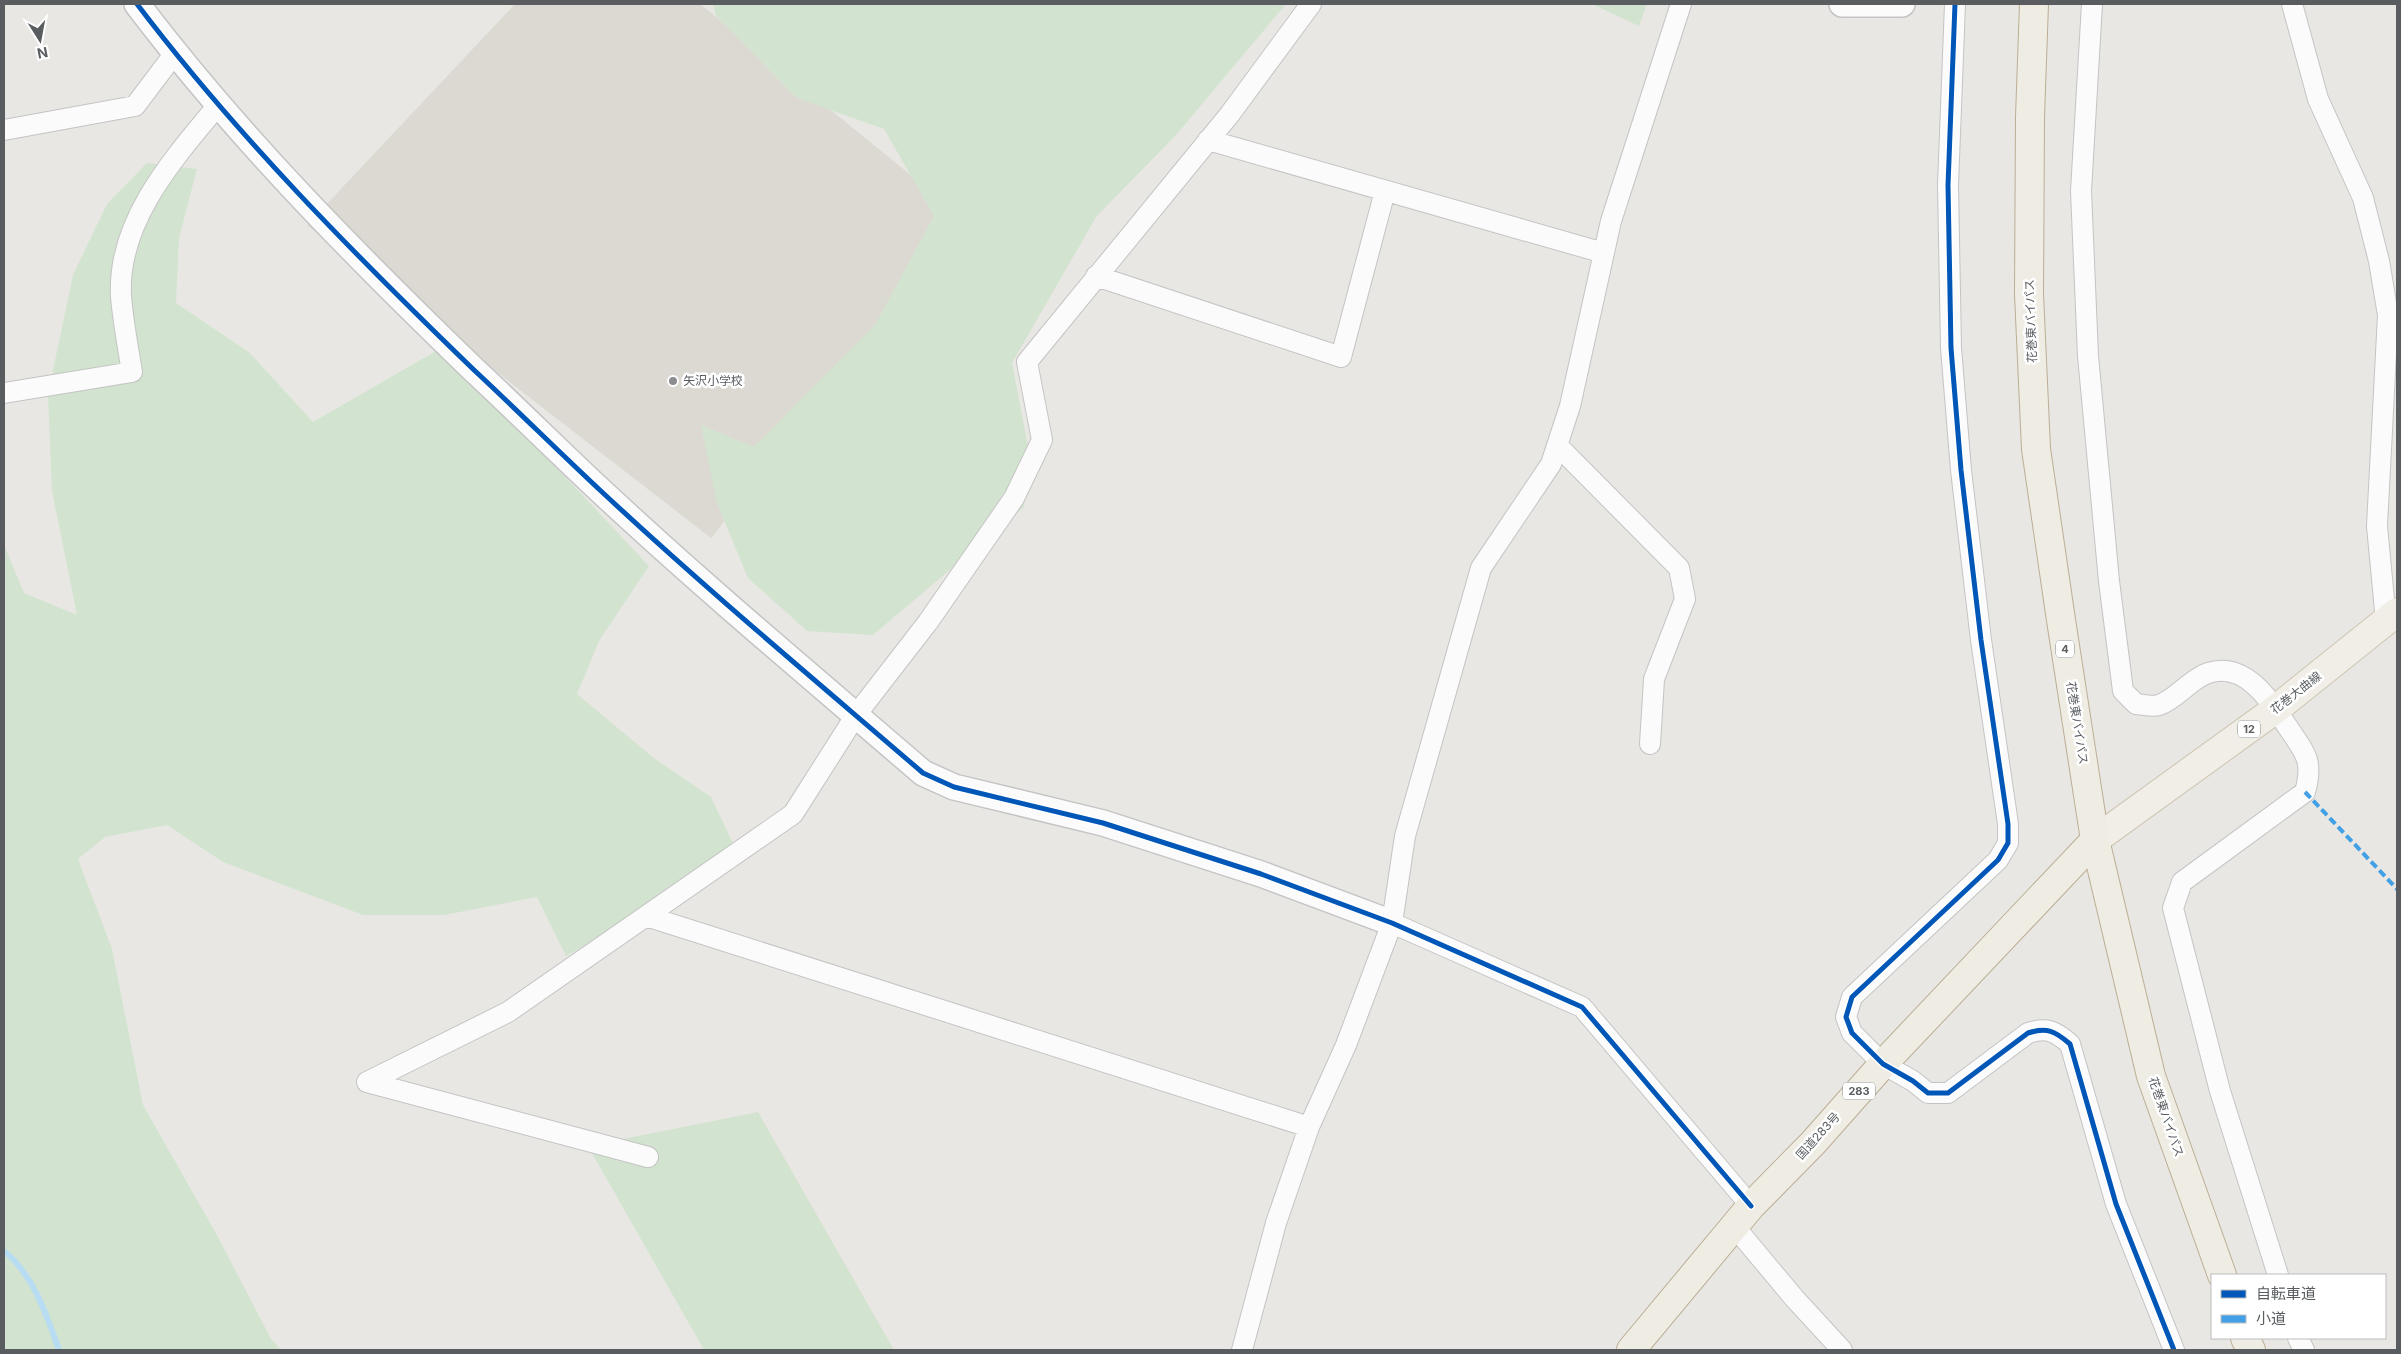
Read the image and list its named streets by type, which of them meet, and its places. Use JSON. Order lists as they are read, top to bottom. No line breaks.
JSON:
{"streets":{"highway":["花巻東バイパス","4","283","国道283号"],"main road":["花巻大曲線","12"]},"crossings":[["花巻東バイパス","花巻大曲線"],["花巻東バイパス","国道283号"],["花巻大曲線","国道283号"]],"places":["矢沢小学校"],"legend":["自転車道","小道"],"north":"bottom"}
